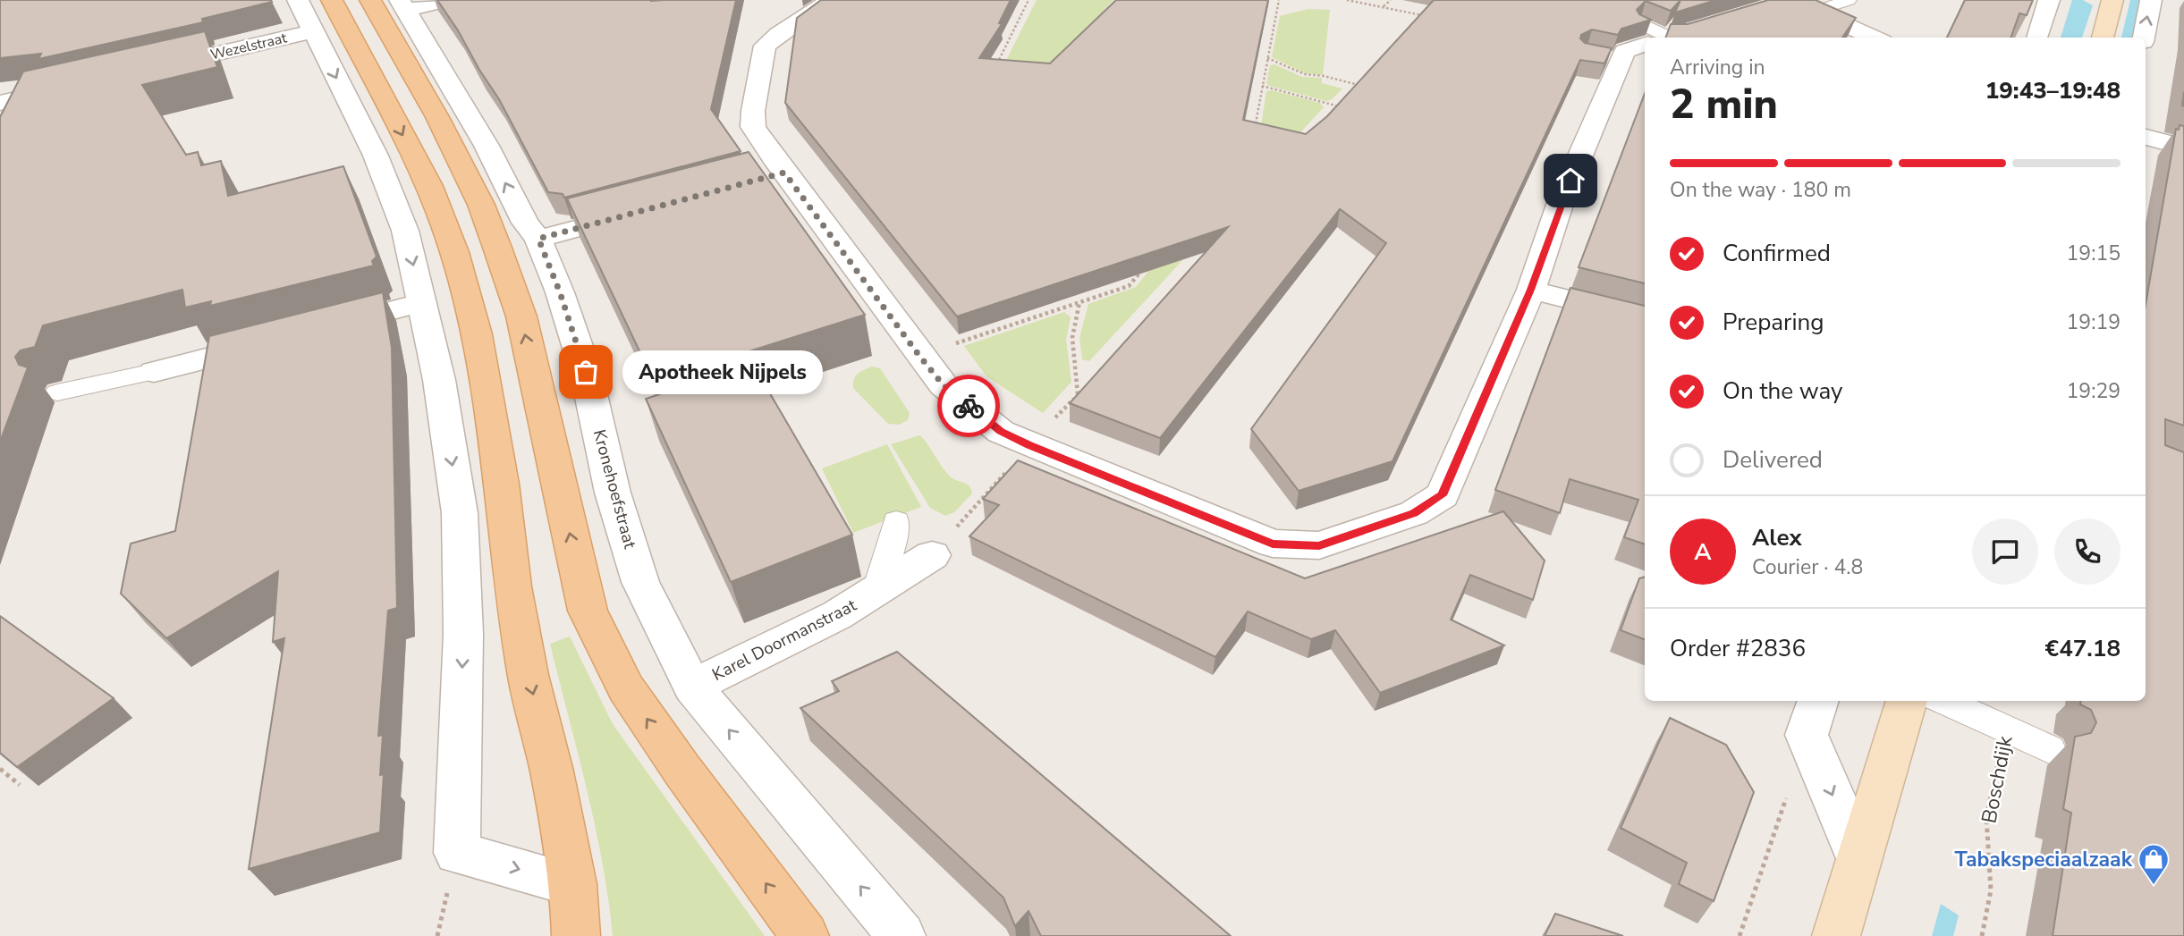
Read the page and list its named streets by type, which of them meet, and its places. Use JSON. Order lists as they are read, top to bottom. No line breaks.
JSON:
{"streets":{"street":["Wezelstraat","Kronehoefstraat","Karel Doormanstraat"],"path":["Boschdijk"]},"crossings":[["Kronehoefstraat","Karel Doormanstraat"]],"places":{"other":["Apotheek Nijpels"],"shop":["Tabakspeciaalzaak"]},"page":{"heading":["2 min","Arriving in","19:43–19:48"],"panel":["Alex","Courier · 4.8","Order #2836","€47.18"],"bar":"On the way · 180 m","list":[["Confirmed","19:15"],["Preparing","19:19"],["On the way","19:29"],"Delivered"],"bubble":"Apotheek Nijpels","round":"A"}}
